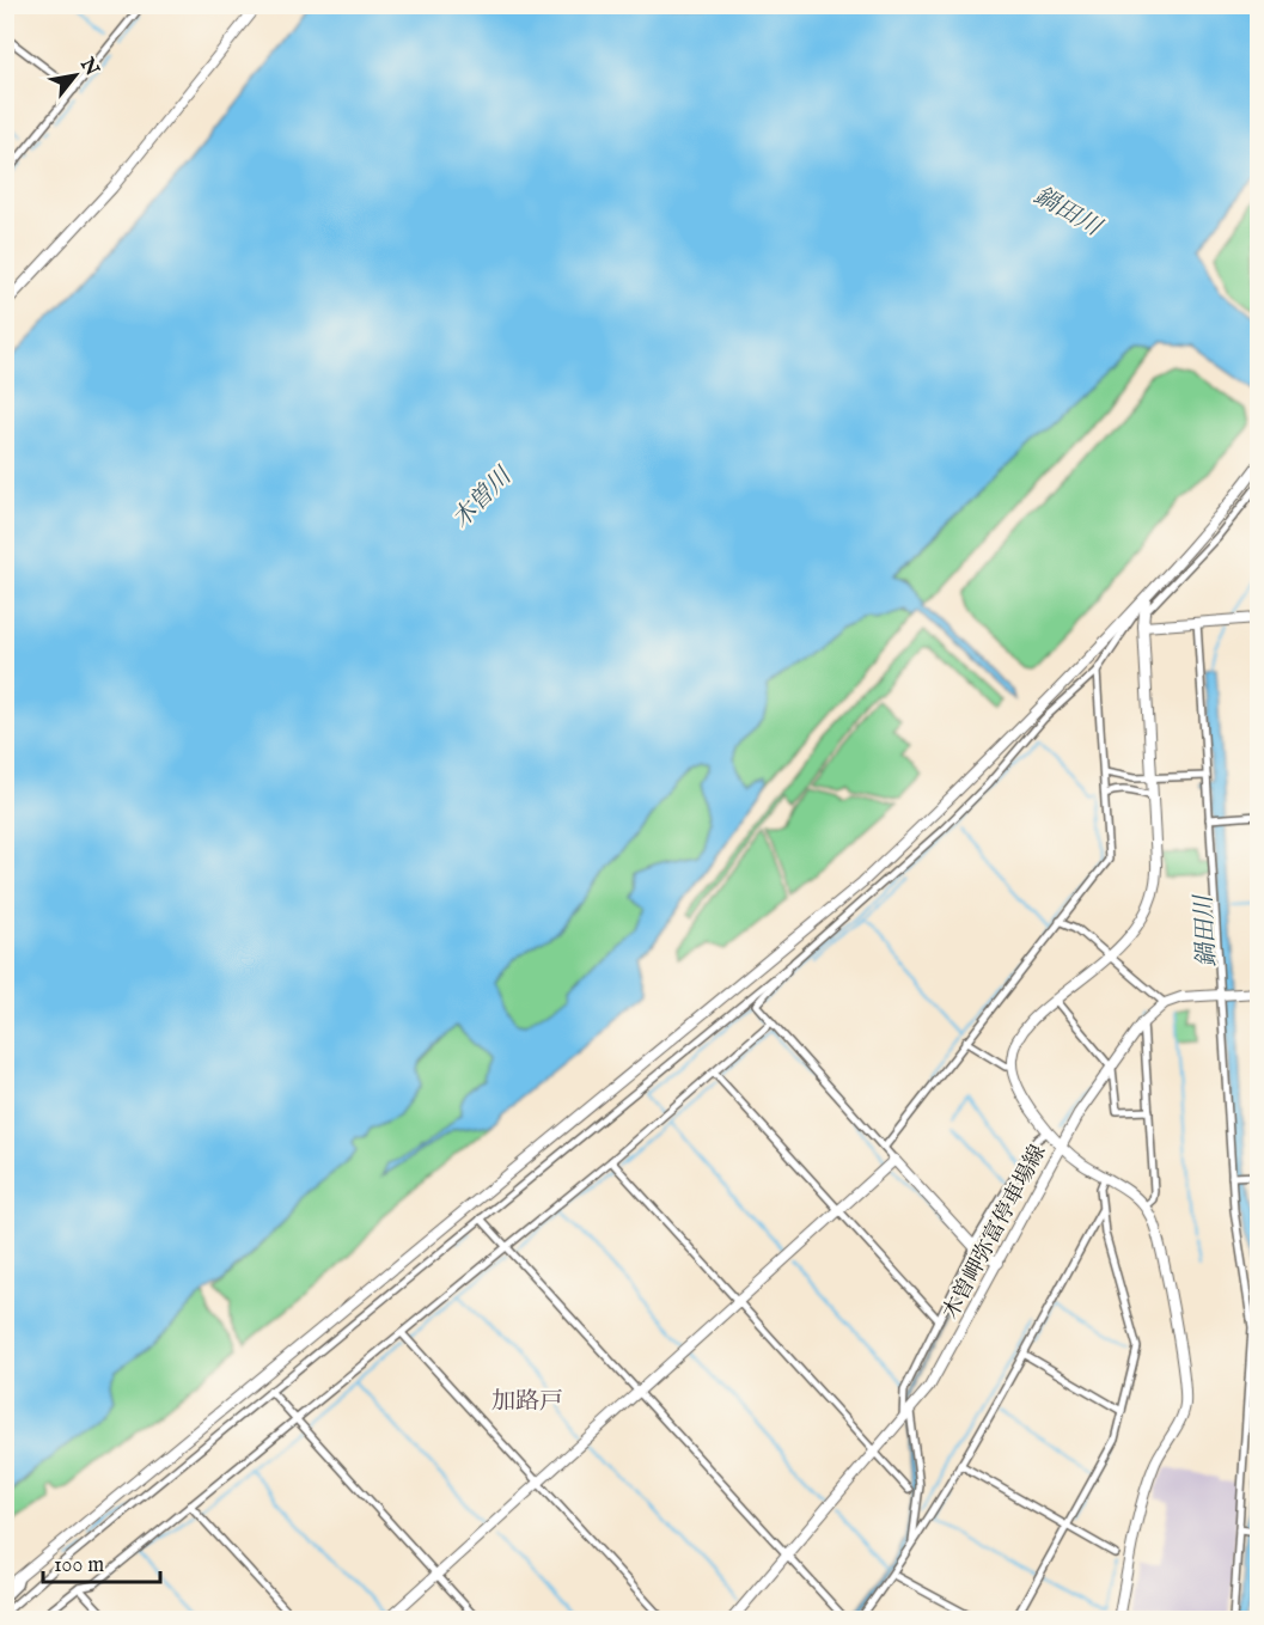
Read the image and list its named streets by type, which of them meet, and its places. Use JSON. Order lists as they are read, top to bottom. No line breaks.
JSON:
{"streets":{"street":["木曽岬弥富停車場線"]},"districts":["加路戸"],"water":["鍋田川","木曽川"],"scale_bar":"100 m","north":"top right"}
